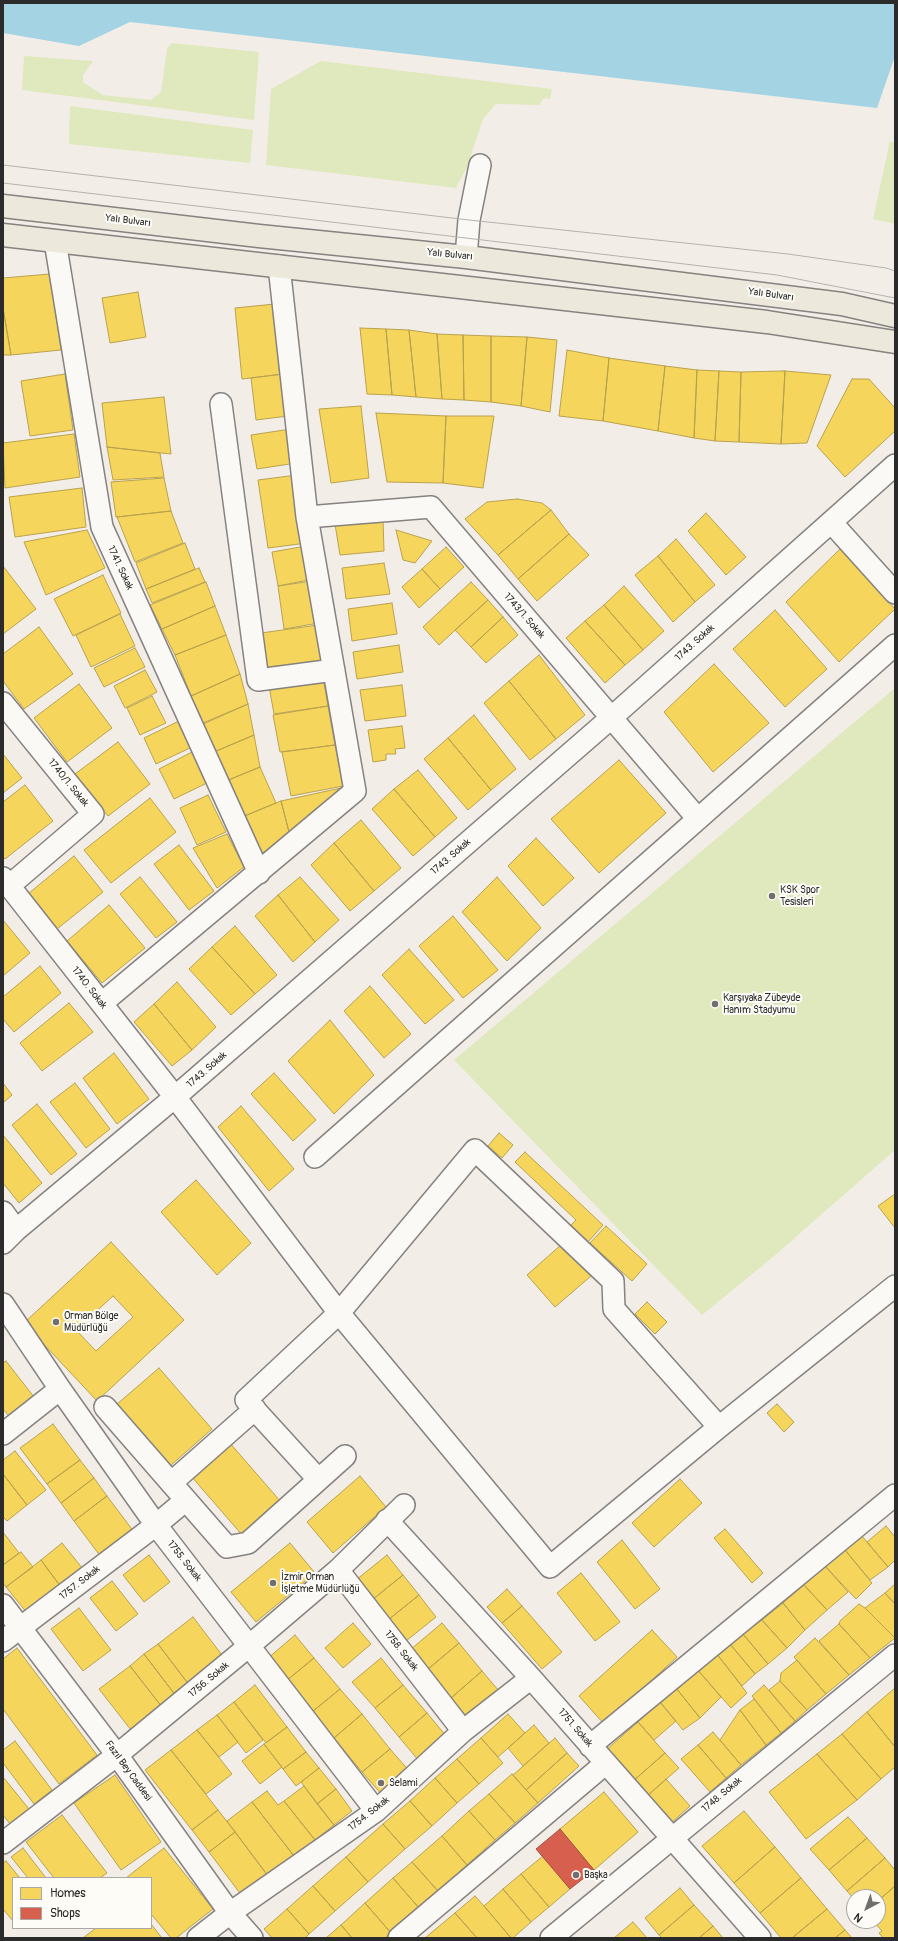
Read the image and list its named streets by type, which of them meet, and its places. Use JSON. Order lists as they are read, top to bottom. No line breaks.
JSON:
{"streets":{"main road":["Yalı Bulvarı"],"street":["1741. Sokak","1743/1. Sokak","1743. Sokak","1740/1. Sokak","1740. Sokak","1755. Sokak","1757. Sokak","1758. Sokak","1756. Sokak","1751. Sokak","Fazıl Bey Caddesi","1748. Sokak","1754. Sokak"]},"crossings":[["1743/1. Sokak","1743. Sokak"],["1743. Sokak","1740. Sokak"],["1740/1. Sokak","1740. Sokak"],["1755. Sokak","1757. Sokak"],["1755. Sokak","1756. Sokak"],["1755. Sokak","1754. Sokak"],["1757. Sokak","Fazıl Bey Caddesi"],["1758. Sokak","1756. Sokak"],["1758. Sokak","1754. Sokak"],["1756. Sokak","1751. Sokak"],["1756. Sokak","Fazıl Bey Caddesi"],["1751. Sokak","1748. Sokak"],["1751. Sokak","1754. Sokak"],["Fazıl Bey Caddesi","1754. Sokak"]],"places":["KSK Spor Tesisleri","Karşıyaka Zübeyde Hanım Stadyumu","Orman Bölge Müdürlüğü","İzmir Orman İşletme Müdürlüğü","Selami","Başka"],"legend":["Homes","Shops"],"north":"bottom left"}
